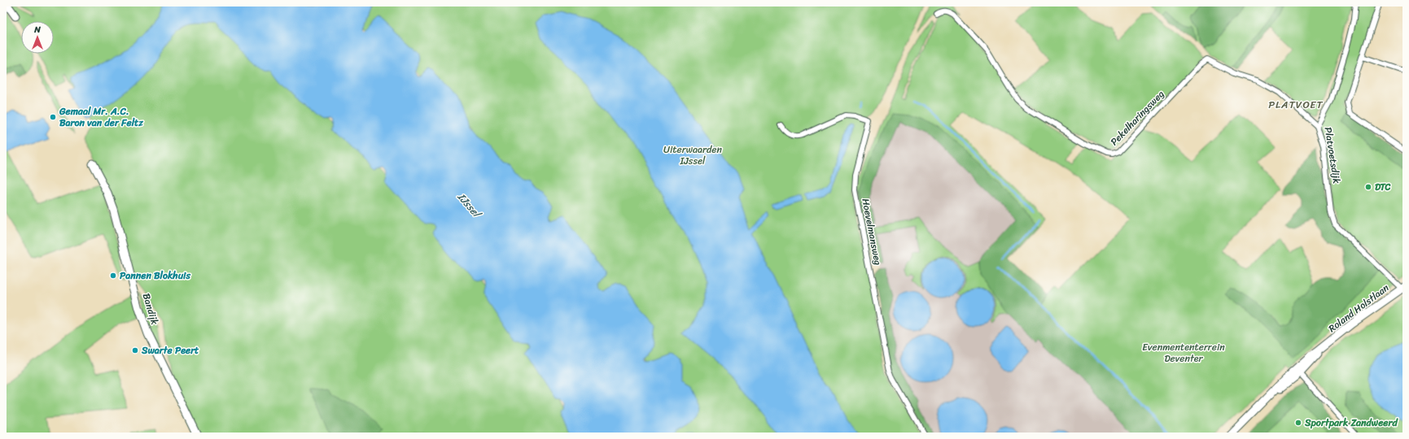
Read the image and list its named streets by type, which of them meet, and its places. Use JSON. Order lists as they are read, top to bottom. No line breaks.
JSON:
{"streets":{"street":["Pekelharingsweg","Platvoetsdijk","Hoevelmansweg","Roland Holstlaan","Bandijk"]},"crossings":[["Pekelharingsweg","Platvoetsdijk"],["Platvoetsdijk","Roland Holstlaan"]],"districts":["PLATVOET"],"water":["IJssel"],"parks":["Uiterwaarden IJssel","Evenmententerrein Deventer"],"places":["Gemaal Mr. A.C. Baron van der Feltz","DTC","Pannen Blokhuis","Swarte Peert","Sportpark Zandweerd"],"north":"top"}
